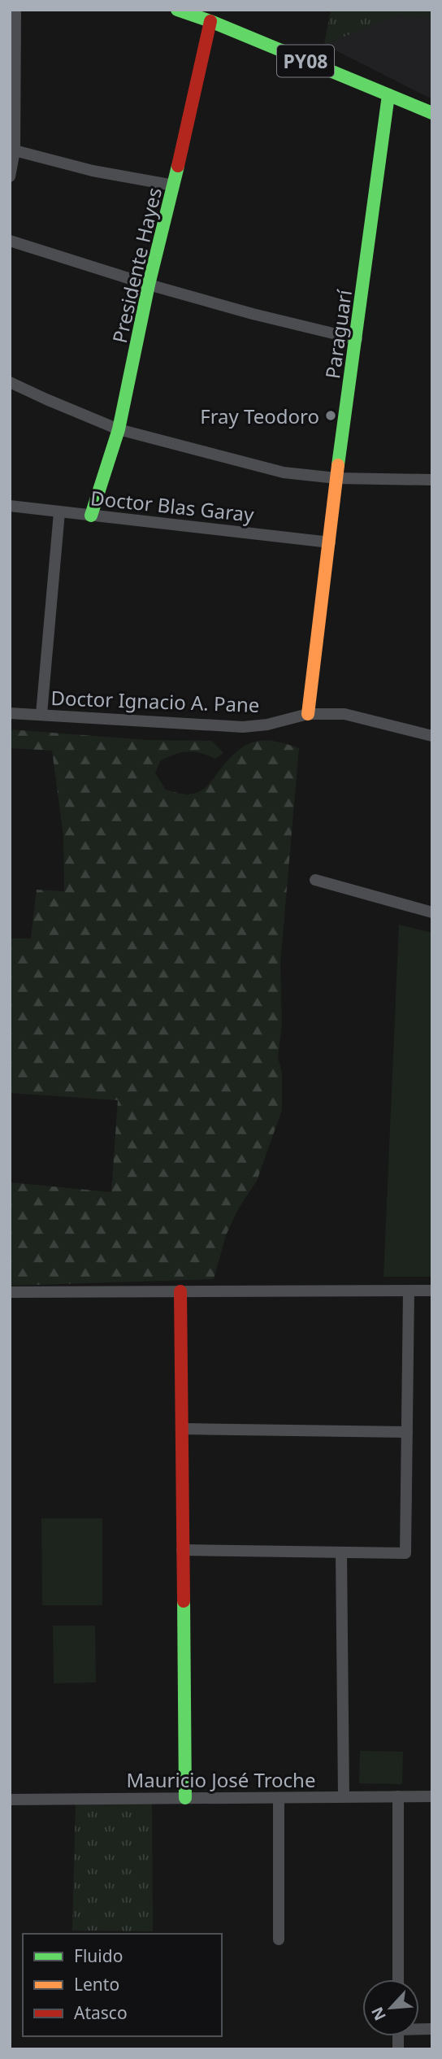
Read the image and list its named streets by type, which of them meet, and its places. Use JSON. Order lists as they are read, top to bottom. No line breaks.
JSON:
{"streets":{"main road":["PY08","Presidente Hayes","Paraguarí"],"street":["Doctor Blas Garay","Doctor Ignacio A. Pane","Mauricio José Troche"]},"crossings":[["PY08","Presidente Hayes"],["PY08","Paraguarí"],["Presidente Hayes","Doctor Blas Garay"],["Paraguarí","Doctor Blas Garay"],["Paraguarí","Doctor Ignacio A. Pane"]],"places":["Fray Teodoro"],"legend":["Fluido","Lento","Atasco"],"north":"bottom left"}
